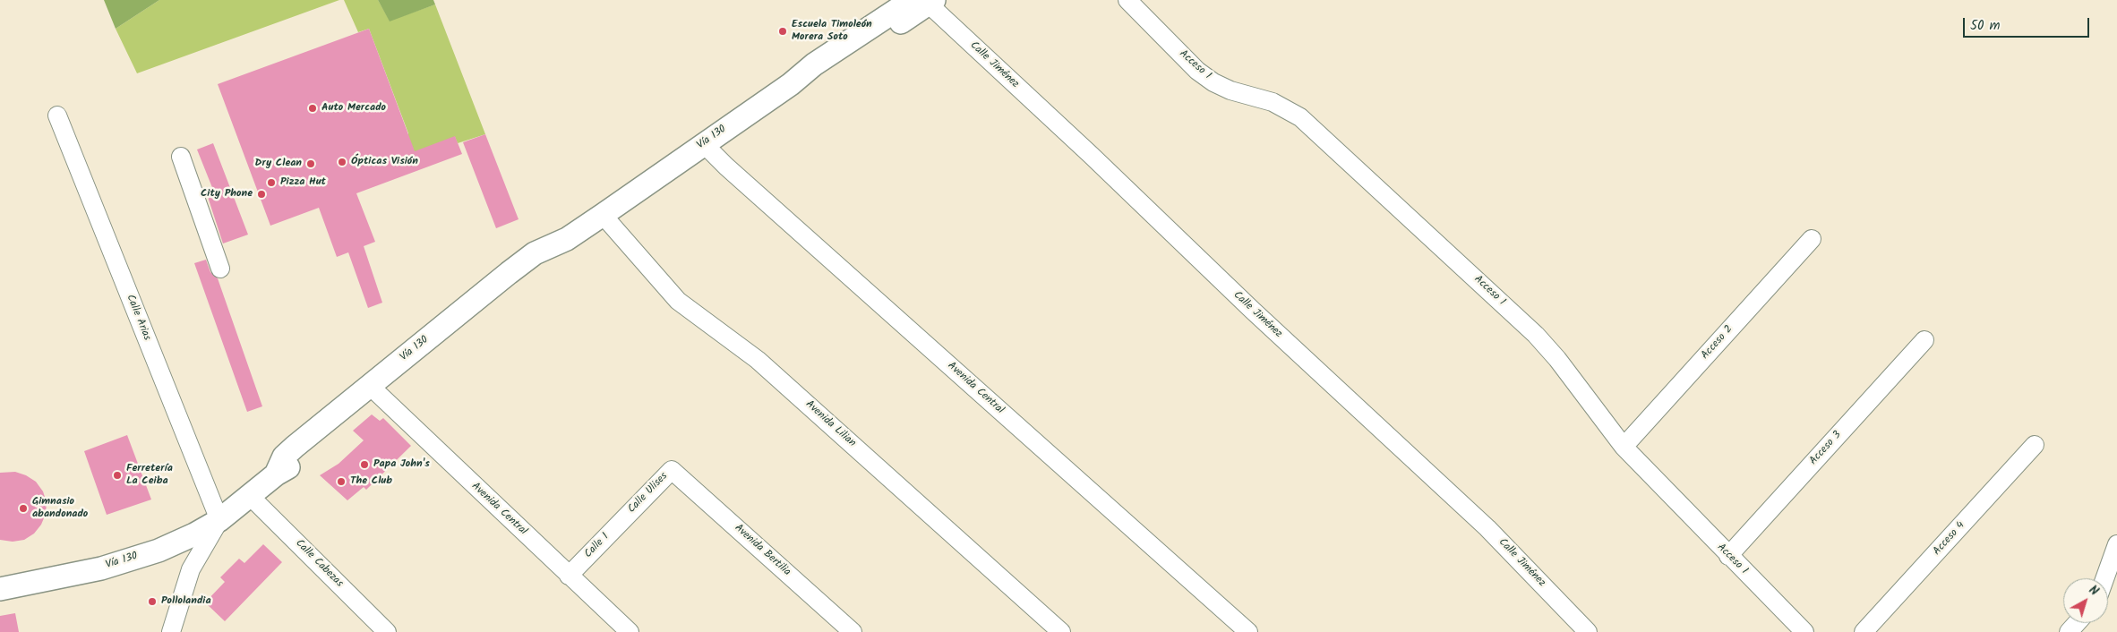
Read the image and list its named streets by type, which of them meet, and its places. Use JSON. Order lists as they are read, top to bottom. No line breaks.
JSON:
{"streets":{"main road":["Vía 130"],"street":["Calle Jiménez","Acceso 1","Calle Arias","Acceso 2","Avenida Central","Avenida Lilian","Acceso 3","Calle Ulises","Acceso 4","Calle 1","Avenida Bertilia","Calle Cabezas"]},"crossings":[["Calle Jiménez","Vía 130"],["Acceso 1","Acceso 2"],["Acceso 1","Acceso 3"],["Vía 130","Calle Arias"],["Vía 130","Avenida Central"],["Vía 130","Avenida Lilian"],["Vía 130","Calle Cabezas"],["Avenida Central","Calle 1"],["Calle Ulises","Calle 1"],["Calle Ulises","Avenida Bertilia"]],"places":["Escuela Timoleón Morera Soto","Auto Mercado","Ópticas Visión","Dry Clean","Pizza Hut","City Phone","Papa John's","Ferretería La Ceiba","The Club","Gimnasio abandonado","Pollolandia"],"scale_bar":"50 m","north":"top right"}
